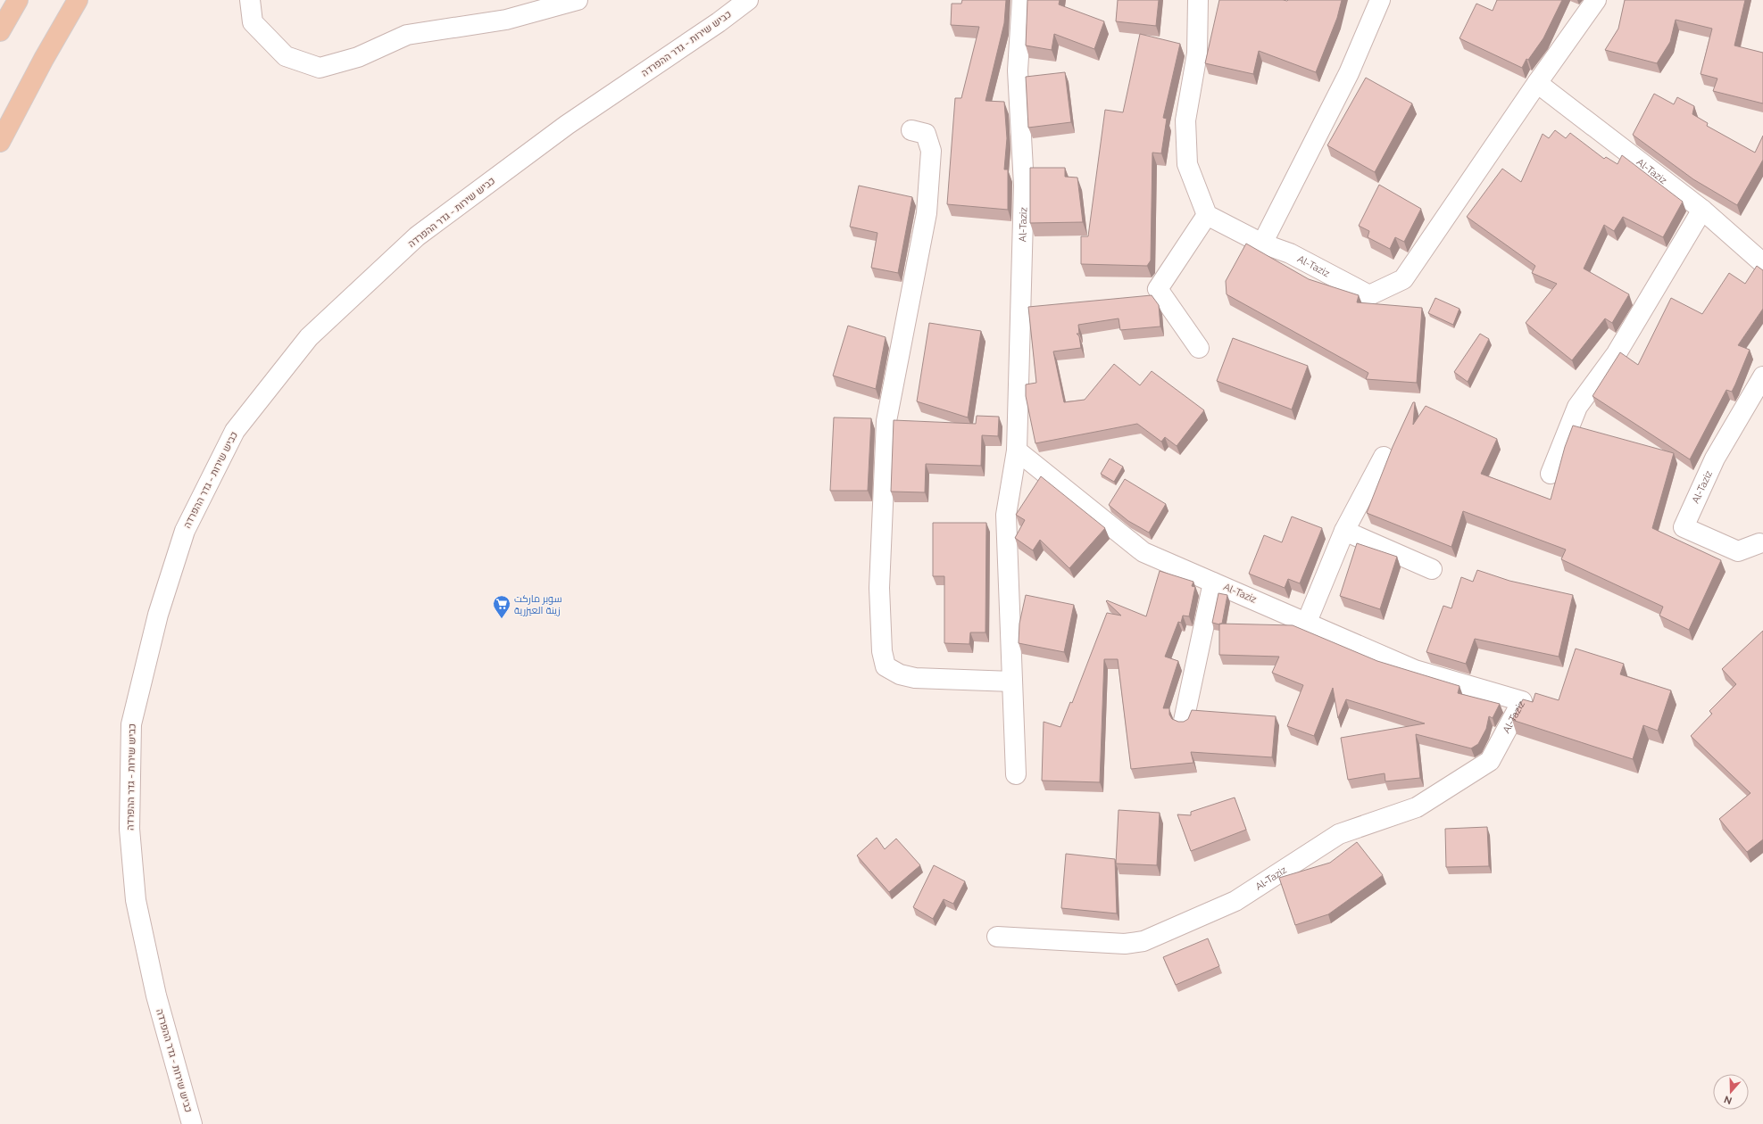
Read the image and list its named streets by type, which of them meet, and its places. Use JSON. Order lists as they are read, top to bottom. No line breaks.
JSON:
{"streets":{"street":["כביש שירות - גדר ההפרדה","Al-Taziz"]},"places":{"supermarket":["سوبر ماركت زينة العيزرية"]},"north":"bottom"}
